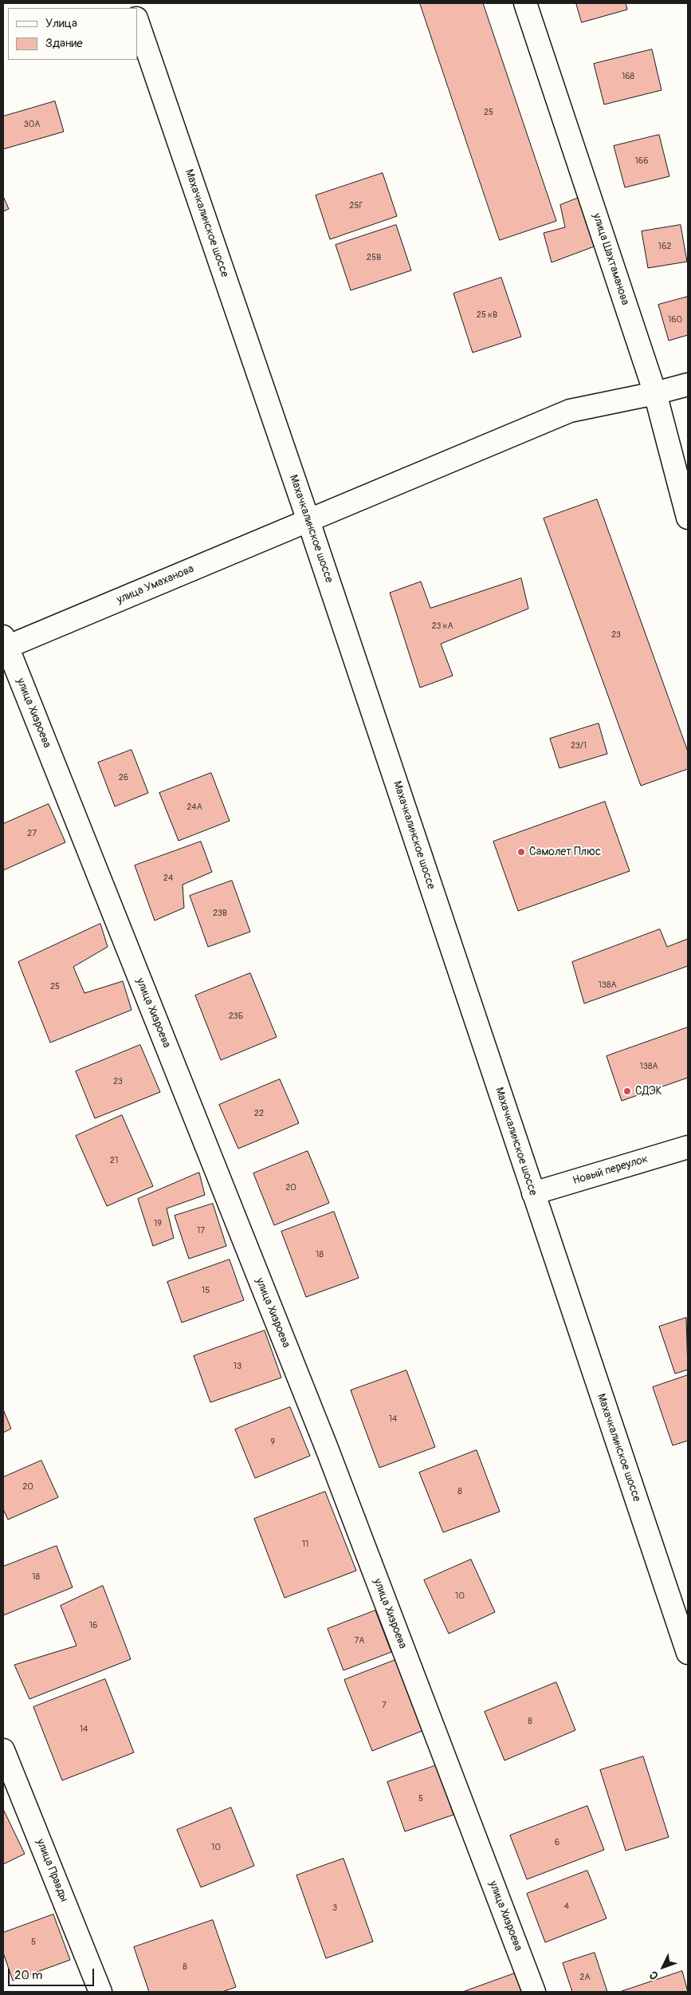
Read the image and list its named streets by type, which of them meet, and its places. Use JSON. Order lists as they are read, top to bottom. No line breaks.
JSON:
{"streets":{"main road":["Махачкалинское шоссе","улица Шахтаманова","улица Умаханова","улица Хизроева","Новый переулок","улица Правды"]},"crossings":[["Махачкалинское шоссе","улица Умаханова"],["Махачкалинское шоссе","Новый переулок"],["улица Шахтаманова","улица Умаханова"],["улица Умаханова","улица Хизроева"]],"places":["Самолет Плюс","СДЭК"],"house_numbers":["168","25","30А","166","25Г","162","25В","25 кВ","160","23 кА","23","23/1","26","24А","27","24","23В","138А","25","23Б","138А","23","22","21","20","19","17","18","15","13","14","9","20","8","11","18","10","16","7А","7","8","14","5","6","10","4","3","5","8","2А"],"legend":["Улица","Здание"],"scale_bar":"20 m","north":"bottom left"}
